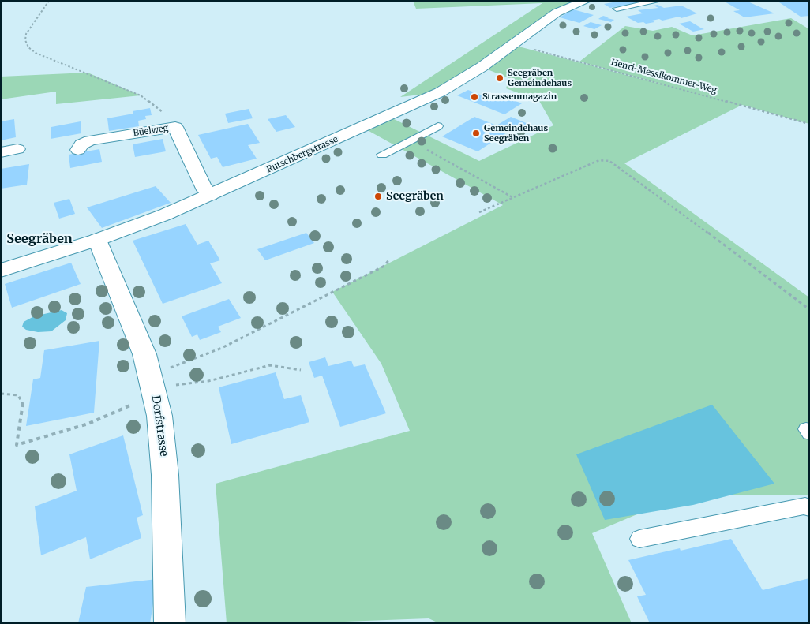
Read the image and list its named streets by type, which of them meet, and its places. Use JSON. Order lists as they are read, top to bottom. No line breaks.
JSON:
{"streets":{"street":["Büelweg","Rutschbergstrasse","Dorfstrasse"],"path":["Henri-Messikommer-Weg"]},"crossings":[["Henri-Messikommer-Weg","Rutschbergstrasse"],["Büelweg","Rutschbergstrasse"],["Rutschbergstrasse","Dorfstrasse"]],"districts":["Seegräben"],"places":["Seegräben Gemeindehaus","Strassenmagazin","Gemeindehaus Seegräben","Seegräben"]}
